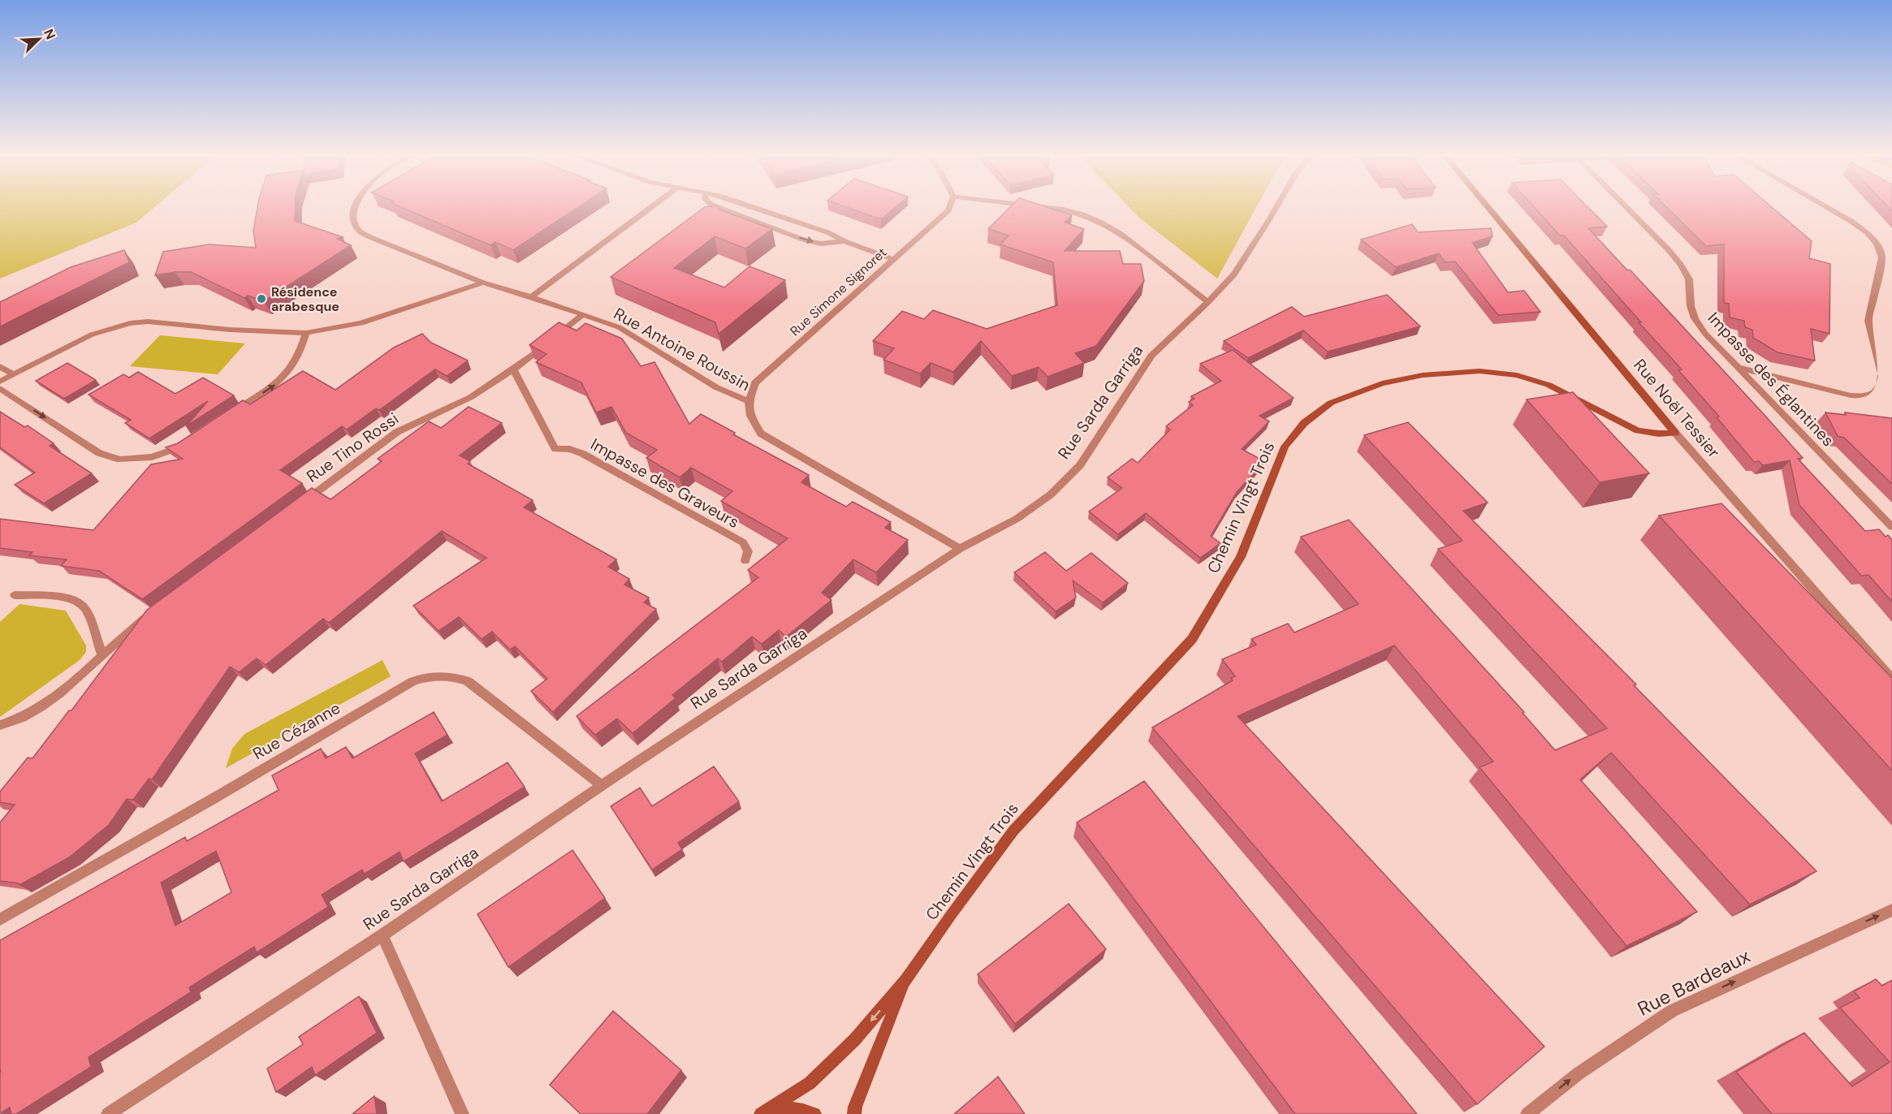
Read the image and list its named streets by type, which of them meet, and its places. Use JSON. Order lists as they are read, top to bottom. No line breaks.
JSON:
{"streets":{"main road":["Rue Noël Tessier","Chemin Vingt Trois"],"street":["Rue Simone Signoret","Rue Antoine Roussin","Impasse des Églantines","Rue Sarda Garriga","Rue Tino Rossi","Impasse des Graveurs","Rue Cézanne","Rue Bardeaux"]},"crossings":[["Rue Simone Signoret","Rue Antoine Roussin"],["Rue Antoine Roussin","Rue Sarda Garriga"],["Rue Antoine Roussin","Rue Tino Rossi"],["Rue Sarda Garriga","Rue Cézanne"],["Rue Noël Tessier","Chemin Vingt Trois"],["Rue Tino Rossi","Impasse des Graveurs"]],"one_way":["Rue Bardeaux"],"places":["Résidence arabesque"],"north":"top right"}
